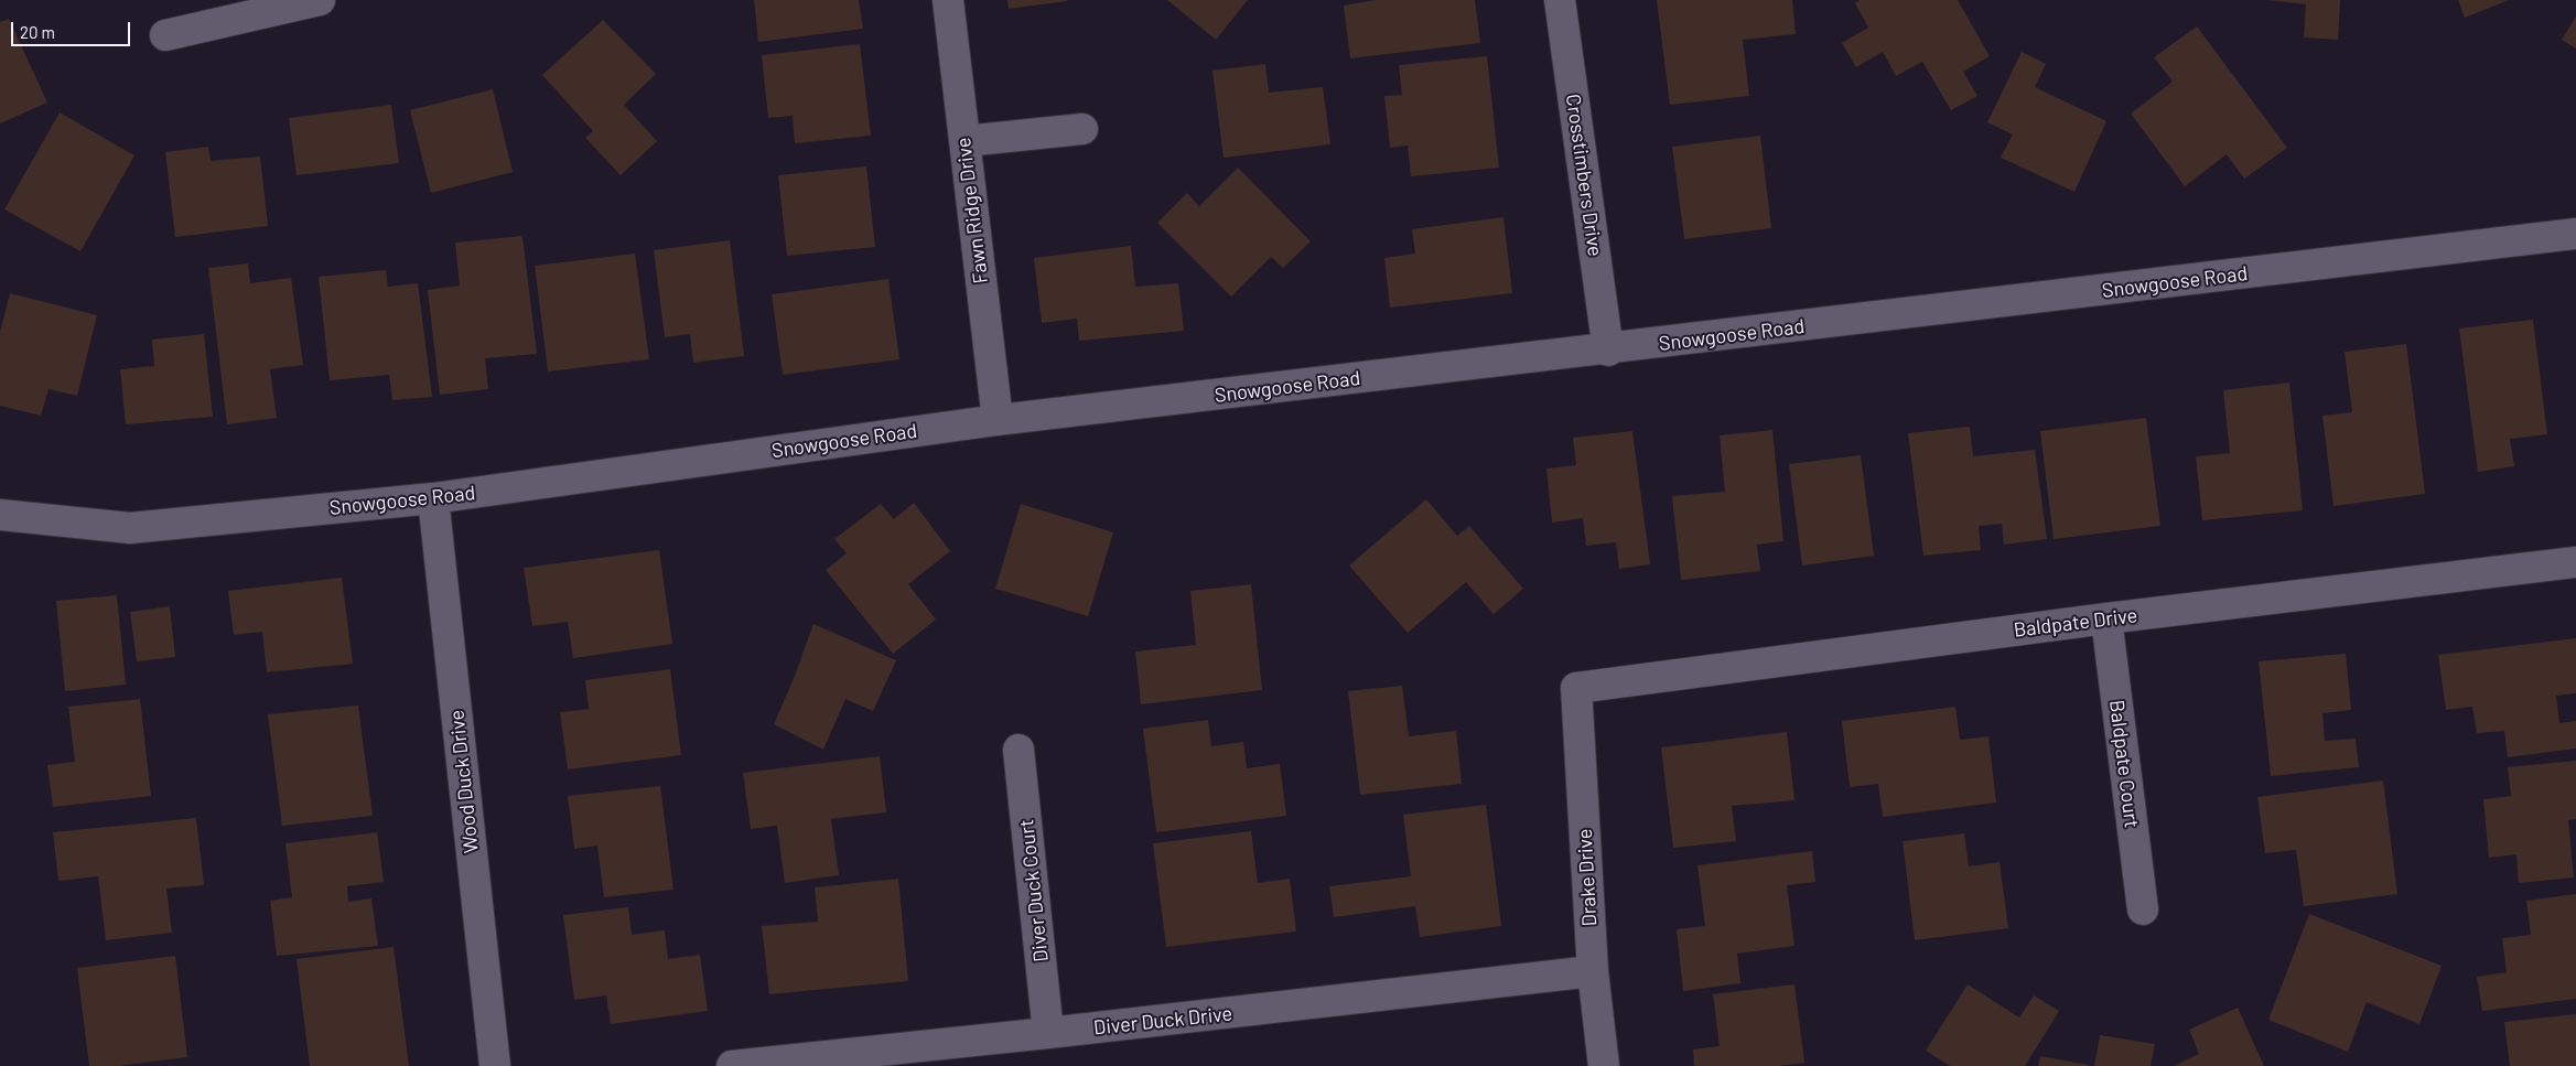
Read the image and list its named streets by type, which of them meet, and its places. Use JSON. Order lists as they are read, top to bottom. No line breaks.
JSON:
{"streets":{"street":["Crosstimbers Drive","Fawn Ridge Drive","Snowgoose Road","Baldpate Drive","Baldpate Court","Wood Duck Drive","Drake Drive","Diver Duck Court","Diver Duck Drive"]},"crossings":[["Crosstimbers Drive","Snowgoose Road"],["Fawn Ridge Drive","Snowgoose Road"],["Snowgoose Road","Wood Duck Drive"],["Baldpate Drive","Baldpate Court"],["Baldpate Drive","Drake Drive"],["Drake Drive","Diver Duck Drive"],["Diver Duck Court","Diver Duck Drive"]],"scale_bar":"20 m"}
